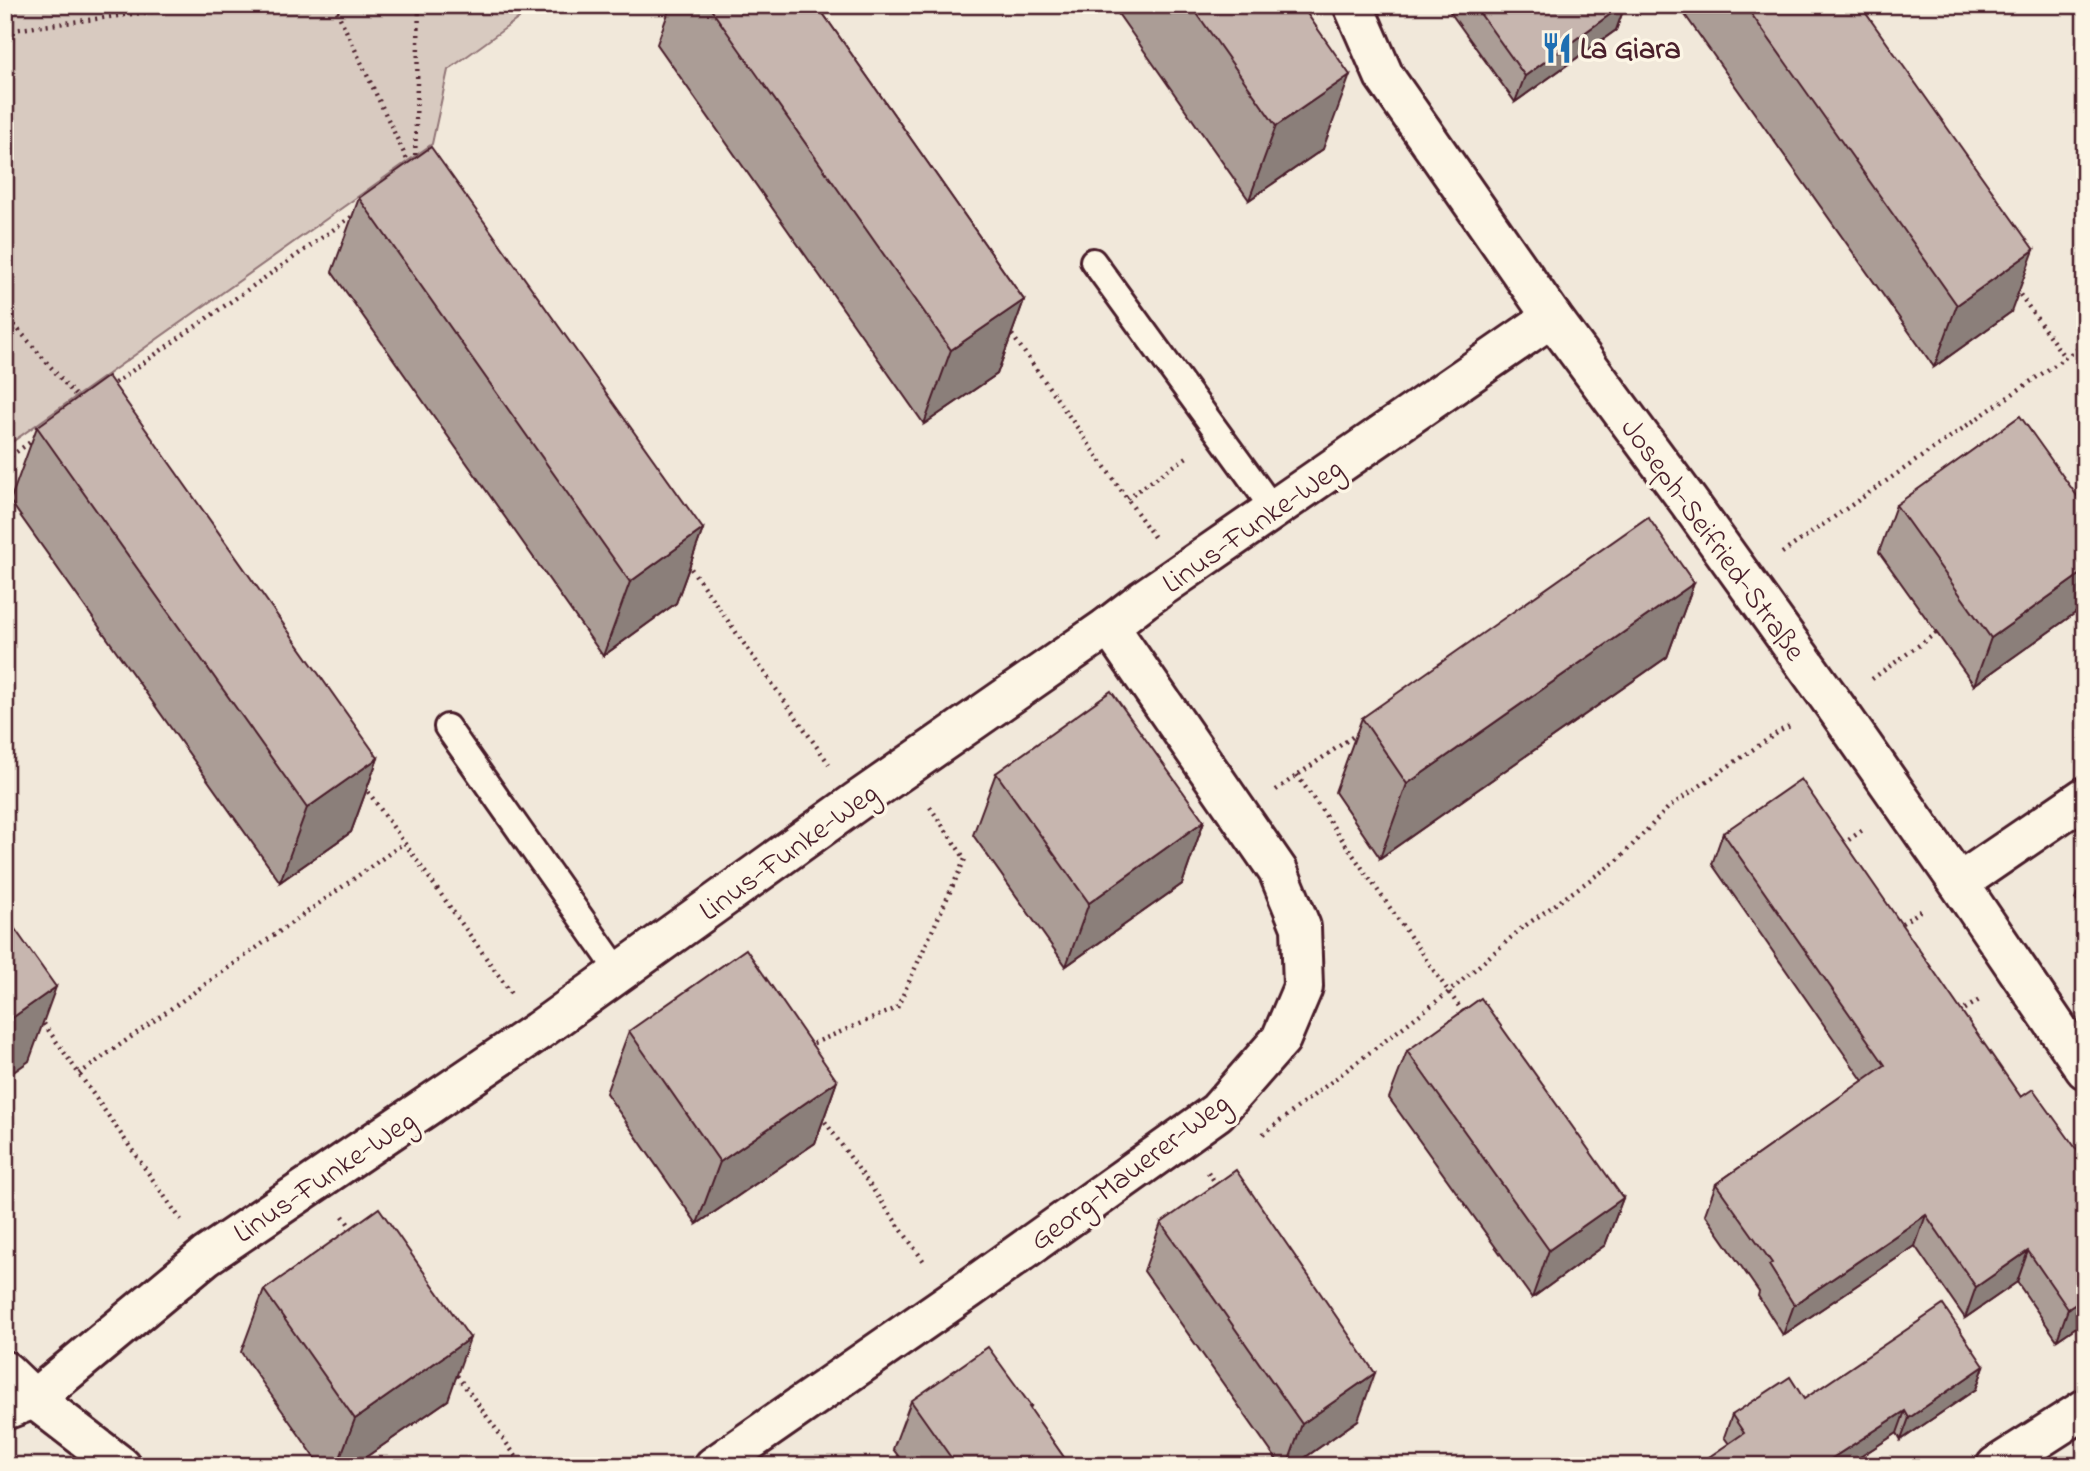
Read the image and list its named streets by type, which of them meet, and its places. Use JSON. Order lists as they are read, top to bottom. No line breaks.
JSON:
{"streets":{"street":["Linus-Funke-Weg","Joseph-Seifried-Straße","Georg-Mauerer-Weg"]},"crossings":[["Linus-Funke-Weg","Joseph-Seifried-Straße"],["Linus-Funke-Weg","Georg-Mauerer-Weg"]],"places":{"restaurant":["La Giara"]}}
